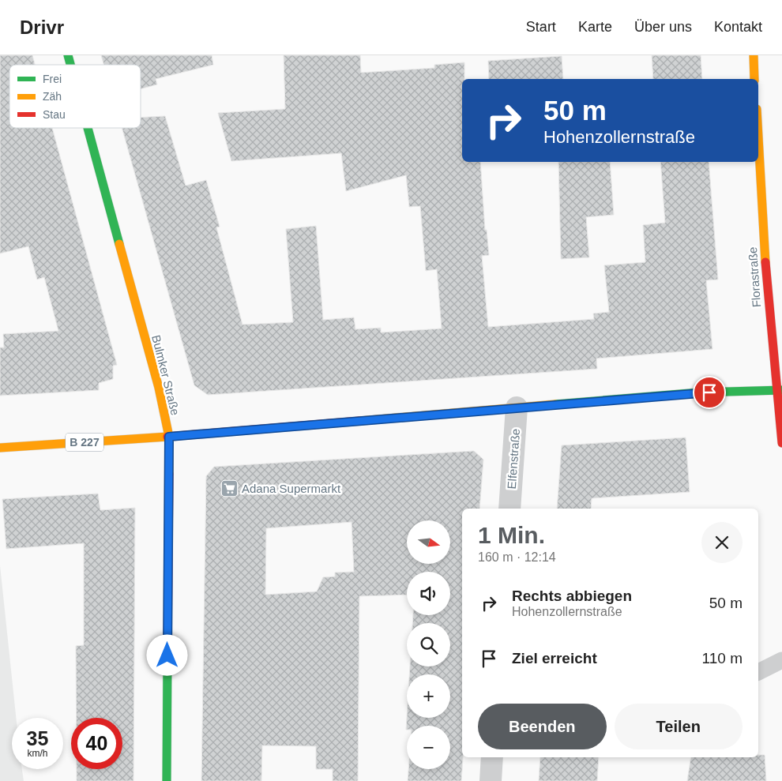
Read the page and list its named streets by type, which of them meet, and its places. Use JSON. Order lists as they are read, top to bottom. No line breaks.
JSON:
{"streets":{"main road":["Florastraße","Bulmker Straße","B 227"],"street":["Elfenstraße"]},"crossings":[["Florastraße","B 227"],["Bulmker Straße","B 227"],["B 227","Elfenstraße"]],"places":{"supermarket":["Adana Supermarkt"]},"legend":["Frei","Zäh","Stau"],"north":"right","page":{"header":"Drivr","nav":["Start","Karte","Über uns","Kontakt"],"turn":["50 m","Hohenzollernstraße"],"heading":["1 Min.","160 m · 12:14"],"map_buttons":["+","−"],"list":[{"name":"Rechts abbiegen","note":"Hohenzollernstraße","value":"50 m"},{"name":"Ziel erreicht","value":"110 m"}],"buttons":["Beenden","Teilen"],"speed":"35 km/h","limit":"40"}}
